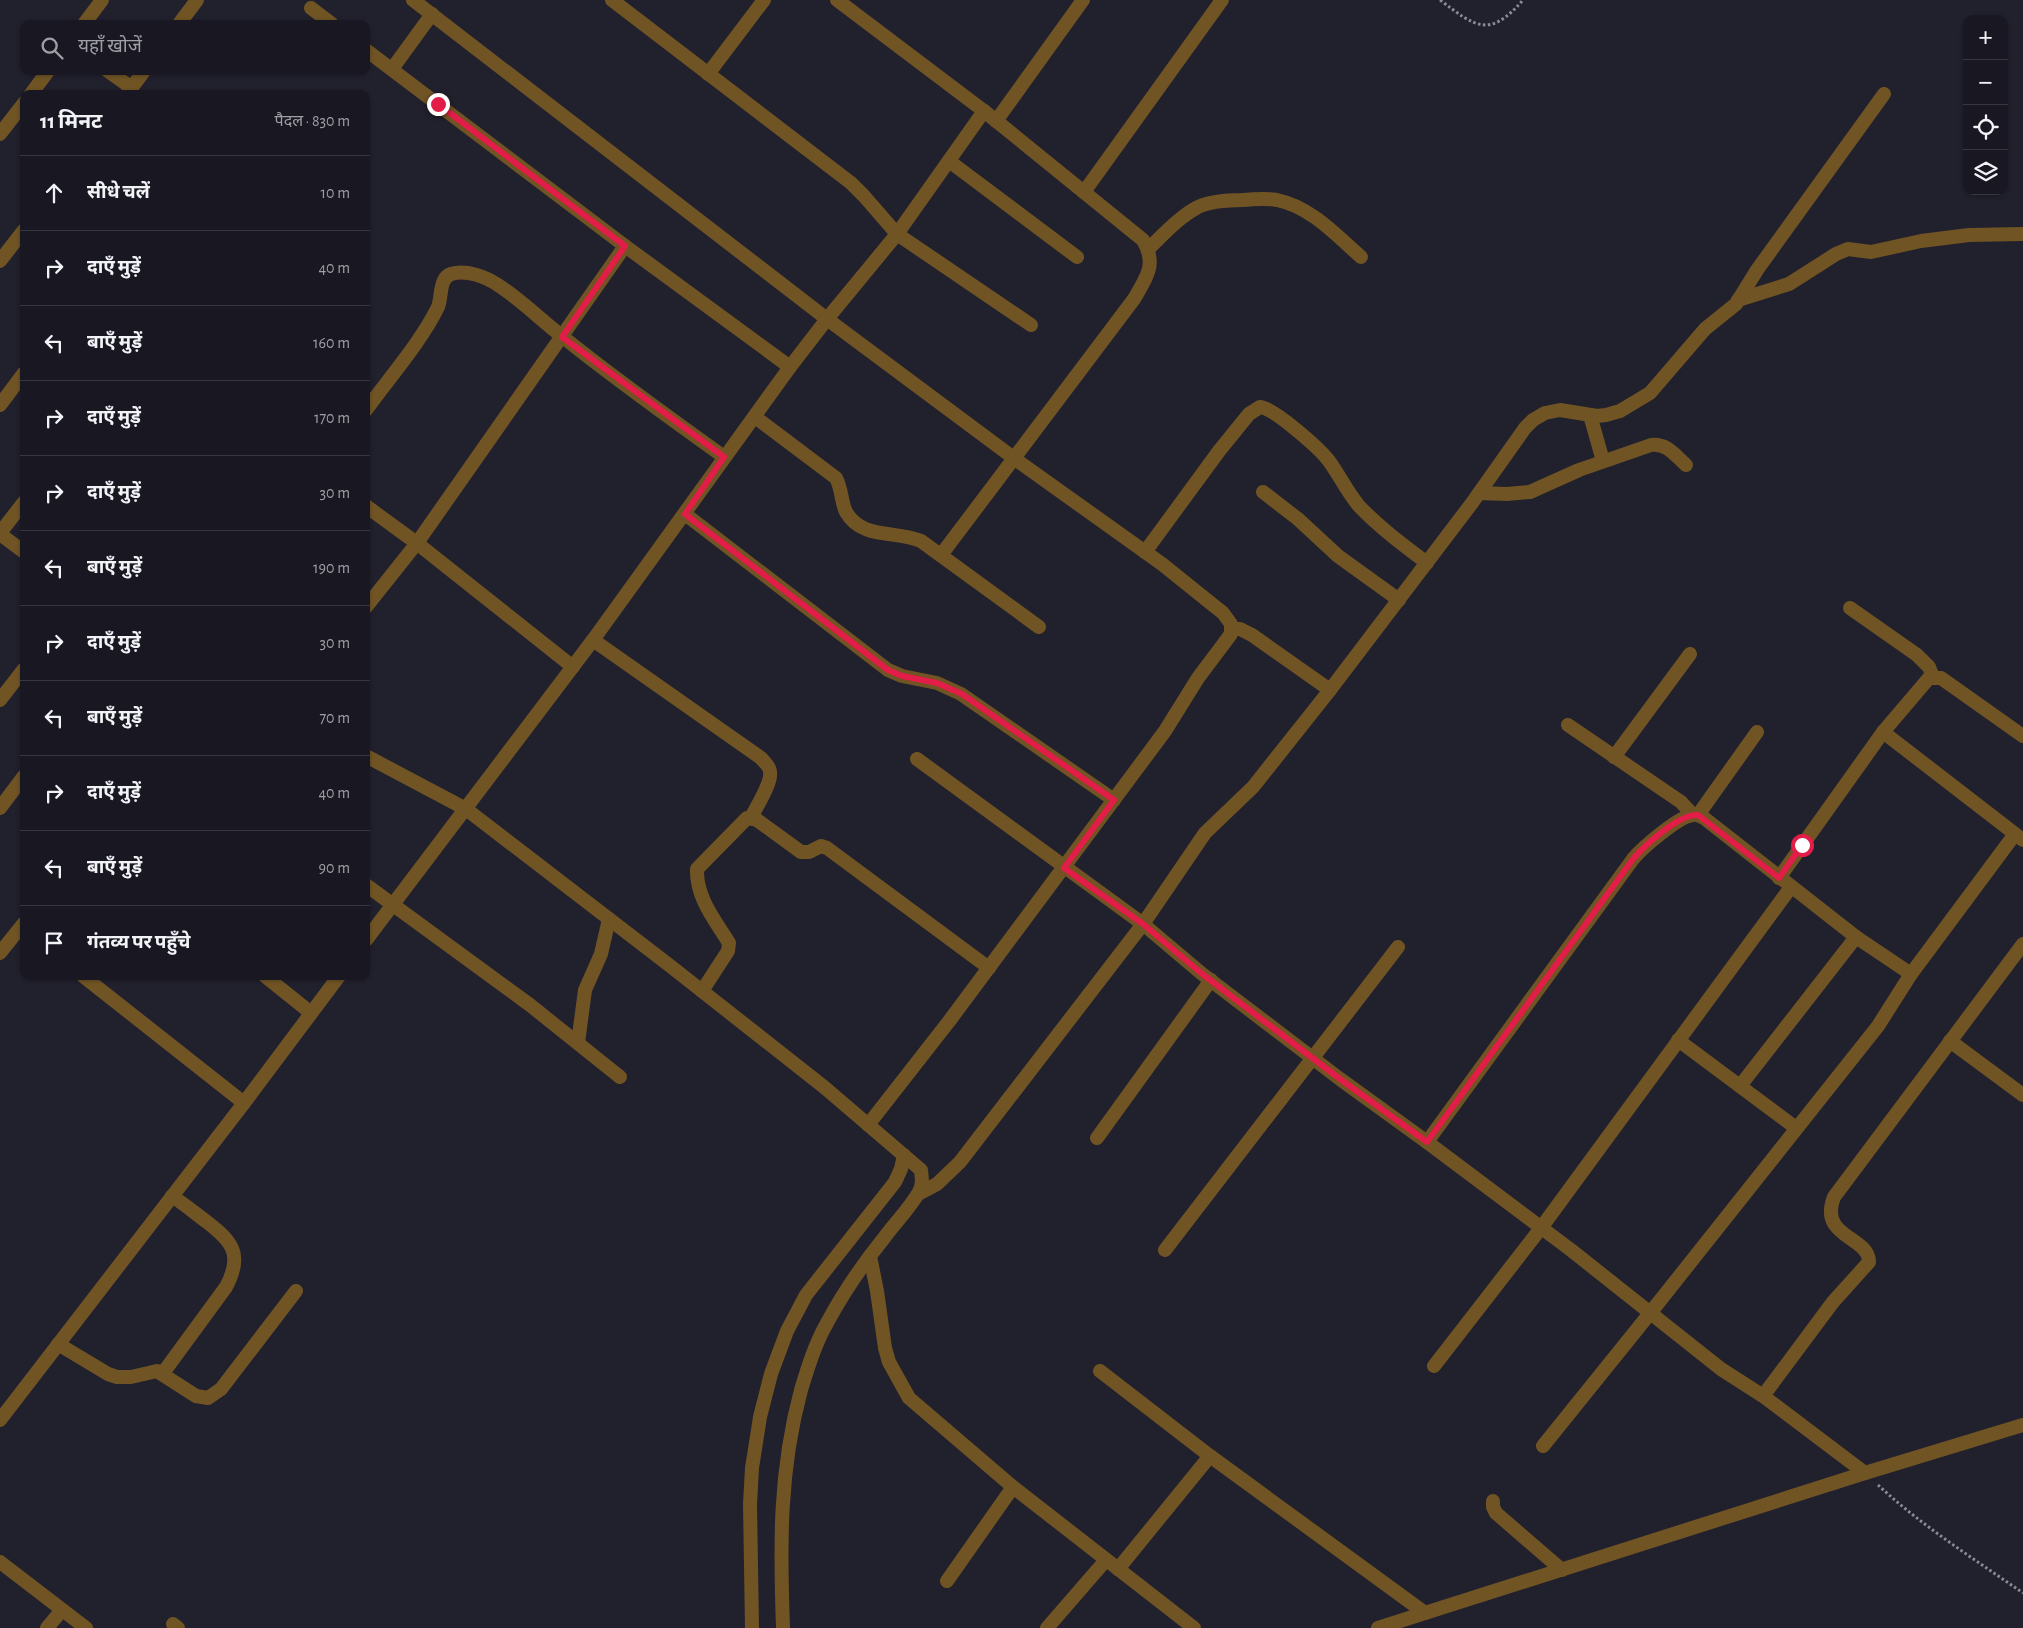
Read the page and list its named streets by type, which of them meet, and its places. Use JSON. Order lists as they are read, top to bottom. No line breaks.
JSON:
{"page":{"map_buttons":["+","−"],"search":"यहाँ खोजें","heading":["11 मिनट","पैदल · 830 m"],"list":[["सीधे चलें","10 m"],["दाएँ मुड़ें","40 m"],["बाएँ मुड़ें","160 m"],["दाएँ मुड़ें","170 m"],["दाएँ मुड़ें","30 m"],["बाएँ मुड़ें","190 m"],["दाएँ मुड़ें","30 m"],["बाएँ मुड़ें","70 m"],["दाएँ मुड़ें","40 m"],["बाएँ मुड़ें","90 m"],"गंतव्य पर पहुँचे"]}}
